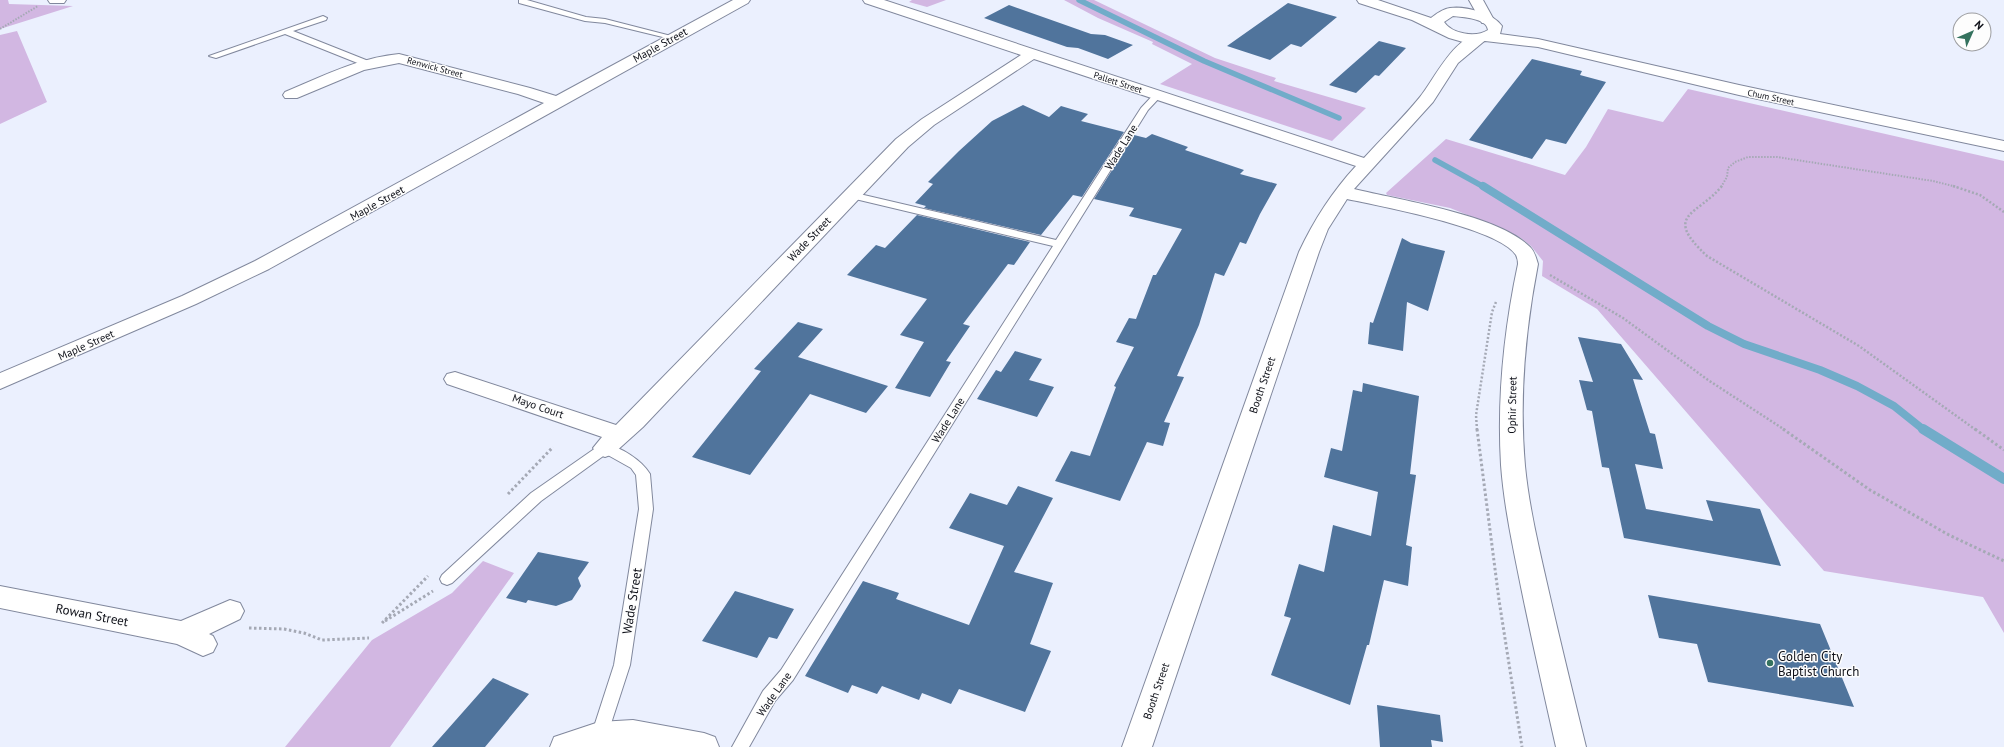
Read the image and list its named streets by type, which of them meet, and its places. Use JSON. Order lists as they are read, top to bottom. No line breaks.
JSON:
{"streets":{"street":["Maple Street","Renwick Street","Pallett Street","Chum Street","Wade Street","Booth Street","Ophir Street","Mayo Court","Rowan Street"],"lane":["Wade Lane"]},"crossings":[["Maple Street","Renwick Street"],["Pallett Street","Wade Lane"],["Pallett Street","Wade Street"],["Pallett Street","Booth Street"],["Chum Street","Booth Street"],["Wade Street","Mayo Court"]],"places":["Golden City Baptist Church"],"north":"top right"}
